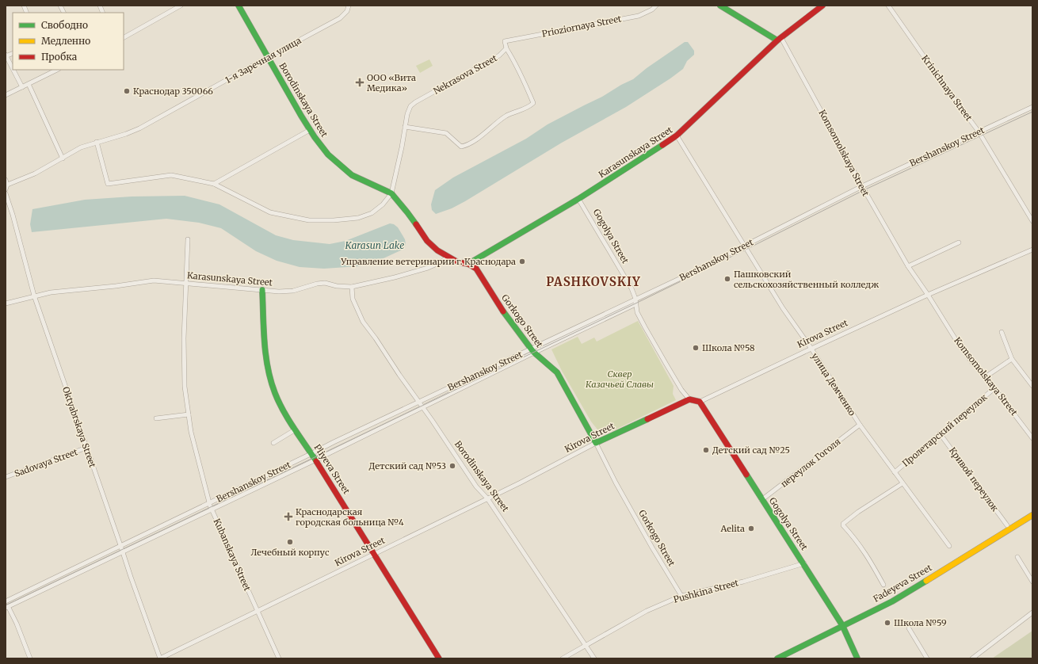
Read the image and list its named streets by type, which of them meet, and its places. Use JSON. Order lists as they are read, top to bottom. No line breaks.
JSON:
{"streets":{"main road":["Borodinskaya Street","Karasunskaya Street","Gogolya Street","Gorkogo Street","Kirova Street","Pliyeva Street","Fadeyeva Street"],"street":["Prioziornaya Street","1-я Заречная улица","Nekrasova Street","Krinichnaya Street","Bershanskoy Street","Komsomolskaya Street","улица Демченко","Oktyabrskaya Street","Пролетарский переулок","Sadovaya Street","переулок Гоголя","Кривой переулок","Kubanskaya Street","Pushkina Street"]},"crossings":[["Prioziornaya Street","Nekrasova Street"],["1-я Заречная улица","Borodinskaya Street"],["Krinichnaya Street","Bershanskoy Street"],["Borodinskaya Street","Bershanskoy Street"],["Borodinskaya Street","Karasunskaya Street"],["Borodinskaya Street","Gorkogo Street"],["Borodinskaya Street","Kirova Street"],["Borodinskaya Street","Pushkina Street"],["Bershanskoy Street","Komsomolskaya Street"],["Bershanskoy Street","Gogolya Street"],["Bershanskoy Street","Gorkogo Street"],["Bershanskoy Street","улица Демченко"],["Bershanskoy Street","Oktyabrskaya Street"],["Bershanskoy Street","Pliyeva Street"],["Bershanskoy Street","Kubanskaya Street"],["Karasunskaya Street","Komsomolskaya Street"],["Karasunskaya Street","Gogolya Street"],["Karasunskaya Street","Gorkogo Street"],["Karasunskaya Street","улица Демченко"],["Karasunskaya Street","Oktyabrskaya Street"],["Karasunskaya Street","Pliyeva Street"],["Karasunskaya Street","Kubanskaya Street"],["Komsomolskaya Street","Kirova Street"],["Komsomolskaya Street","Пролетарский переулок"],["Gogolya Street","Kirova Street"],["Gogolya Street","переулок Гоголя"],["Gogolya Street","Fadeyeva Street"],["Gogolya Street","Pushkina Street"],["Gorkogo Street","Kirova Street"],["Gorkogo Street","Pushkina Street"],["Kirova Street","улица Демченко"],["Kirova Street","Oktyabrskaya Street"],["Kirova Street","Pliyeva Street"],["Kirova Street","Kubanskaya Street"],["улица Демченко","Пролетарский переулок"],["улица Демченко","переулок Гоголя"],["Oktyabrskaya Street","Sadovaya Street"],["Пролетарский переулок","Кривой переулок"]],"districts":["PASHKOVSKIY"],"water":["Karasun Lake"],"parks":["Сквер Казачьей Славы"],"places":{"health":["ООО «Вита Медика»","Краснодарская городская больница №4"],"other":["Краснодар 350066","Управление ветеринарии г. Краснодара","Пашковский сельскохозяйственный колледж","Школа №58","Детский сад №25","Детский сад №53","Aelita","Лечебный корпус","Школа №59"]},"legend":["Свободно","Медленно","Пробка"]}
